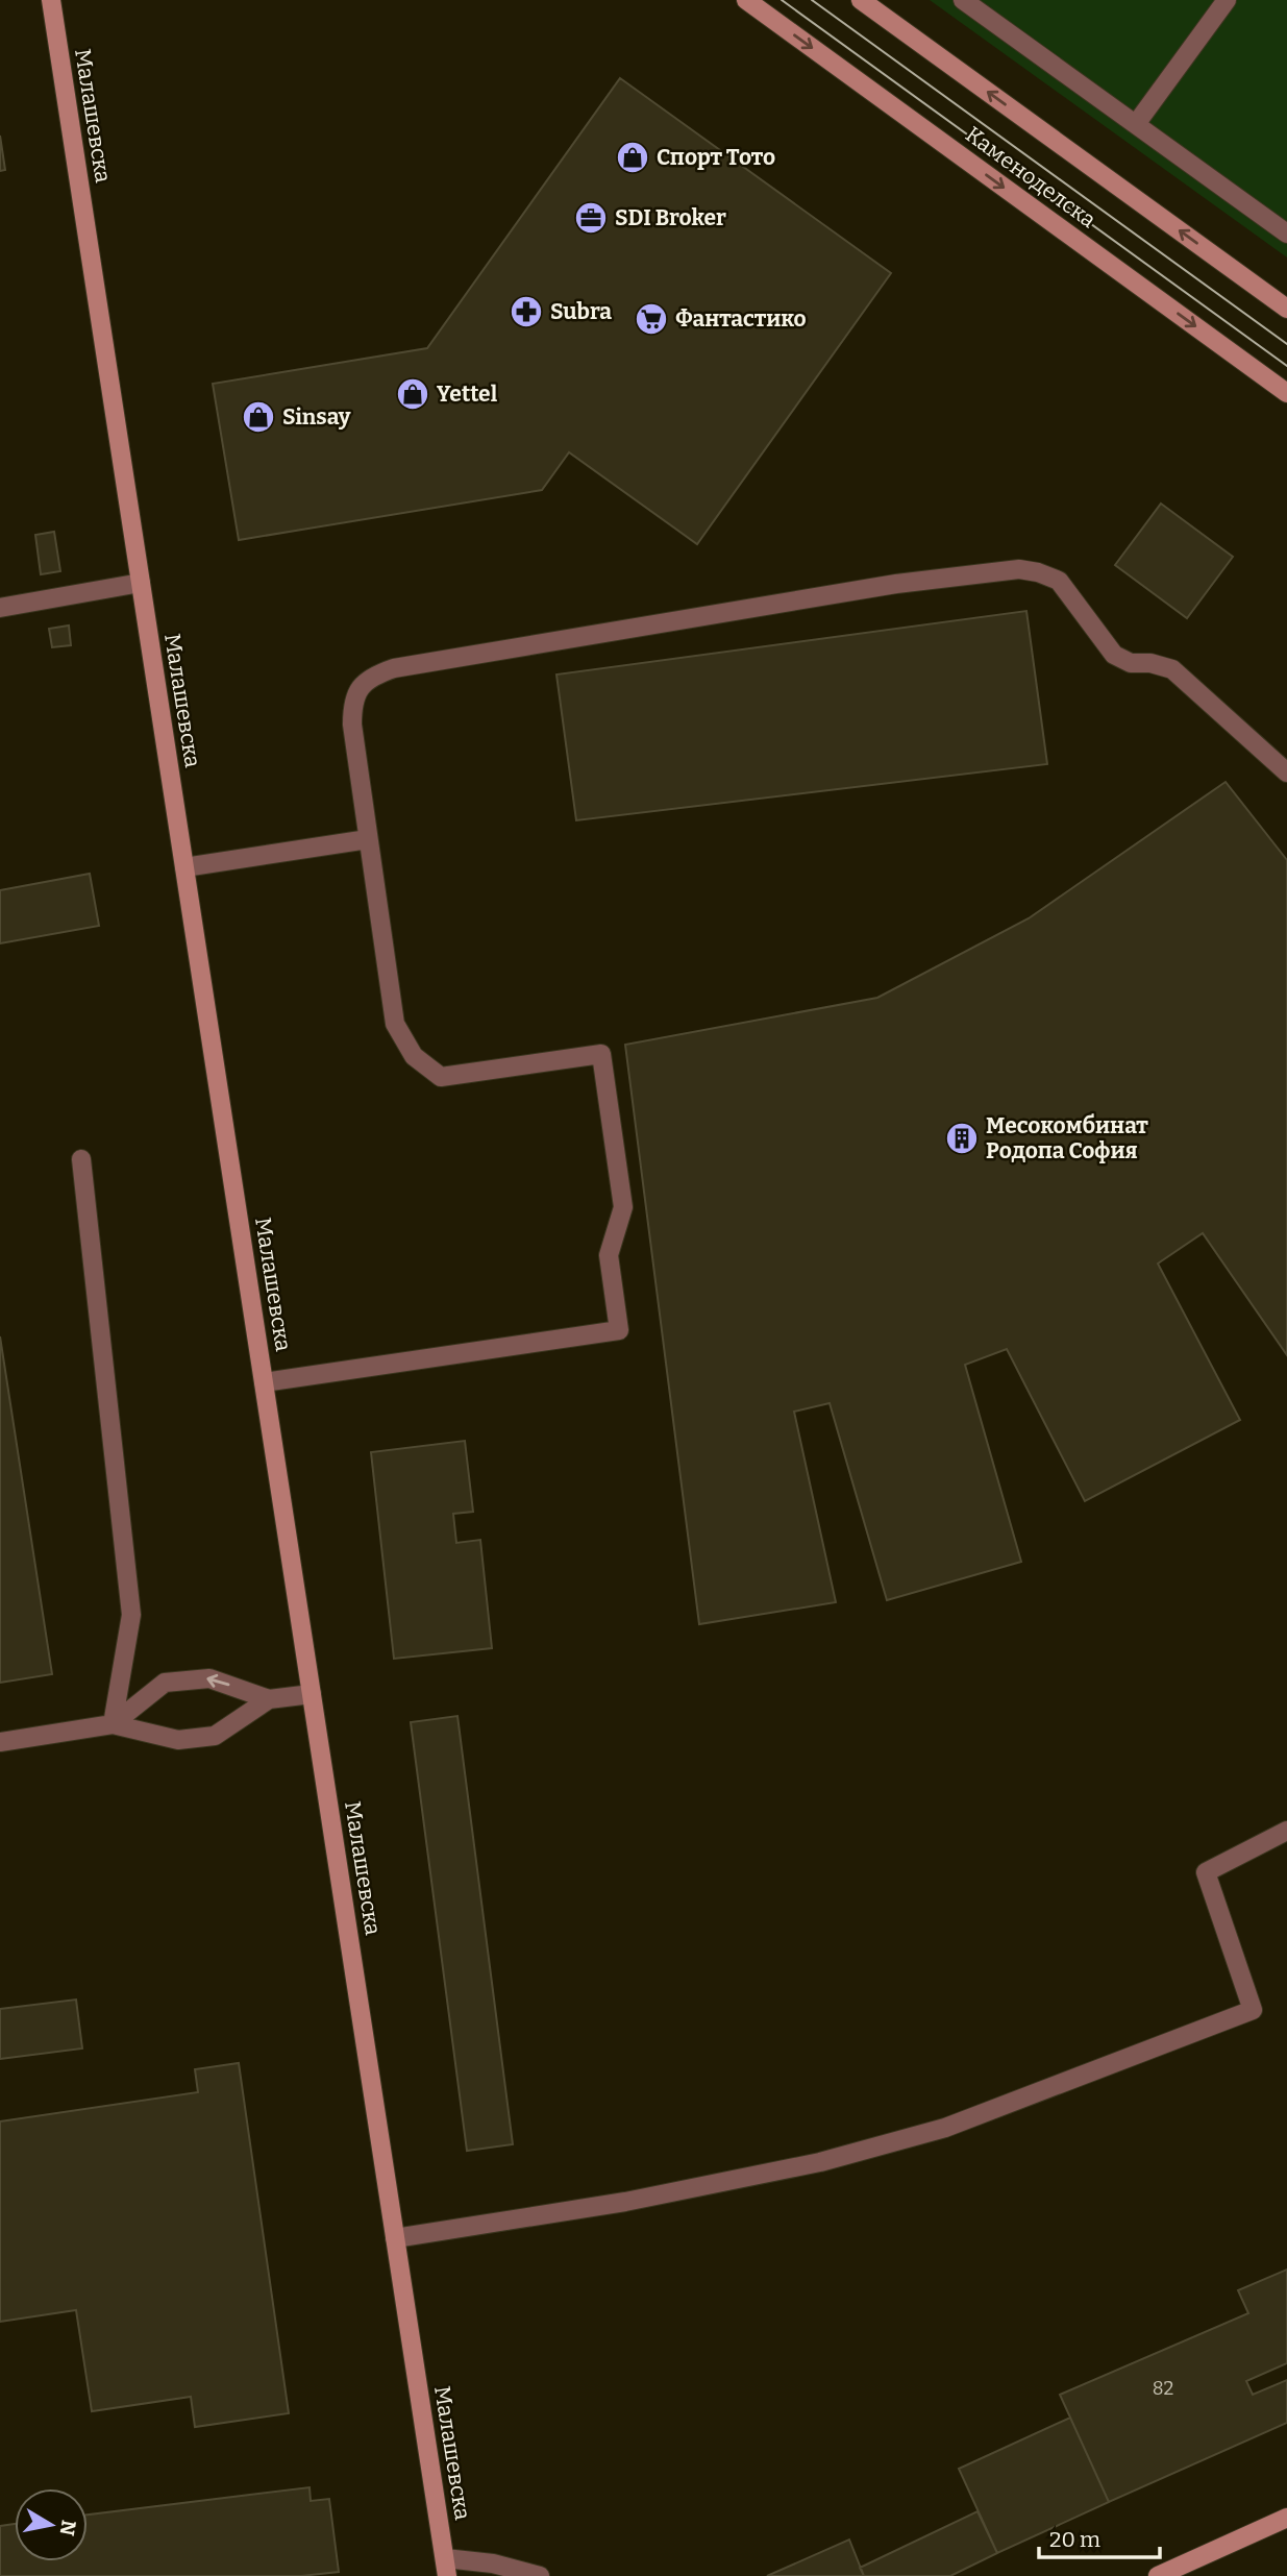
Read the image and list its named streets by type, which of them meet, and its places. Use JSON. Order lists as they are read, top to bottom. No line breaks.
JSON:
{"streets":{"street":["Малашевска","Каменоделска"]},"places":{"shop":["Спорт Тото","Yettel","Sinsay"],"office":["SDI Broker"],"pharmacy":["Subra"],"supermarket":["Фантастико"],"building":["Месокомбинат Родопа София"]},"house_numbers":["82"],"scale_bar":"20 m","north":"right"}
